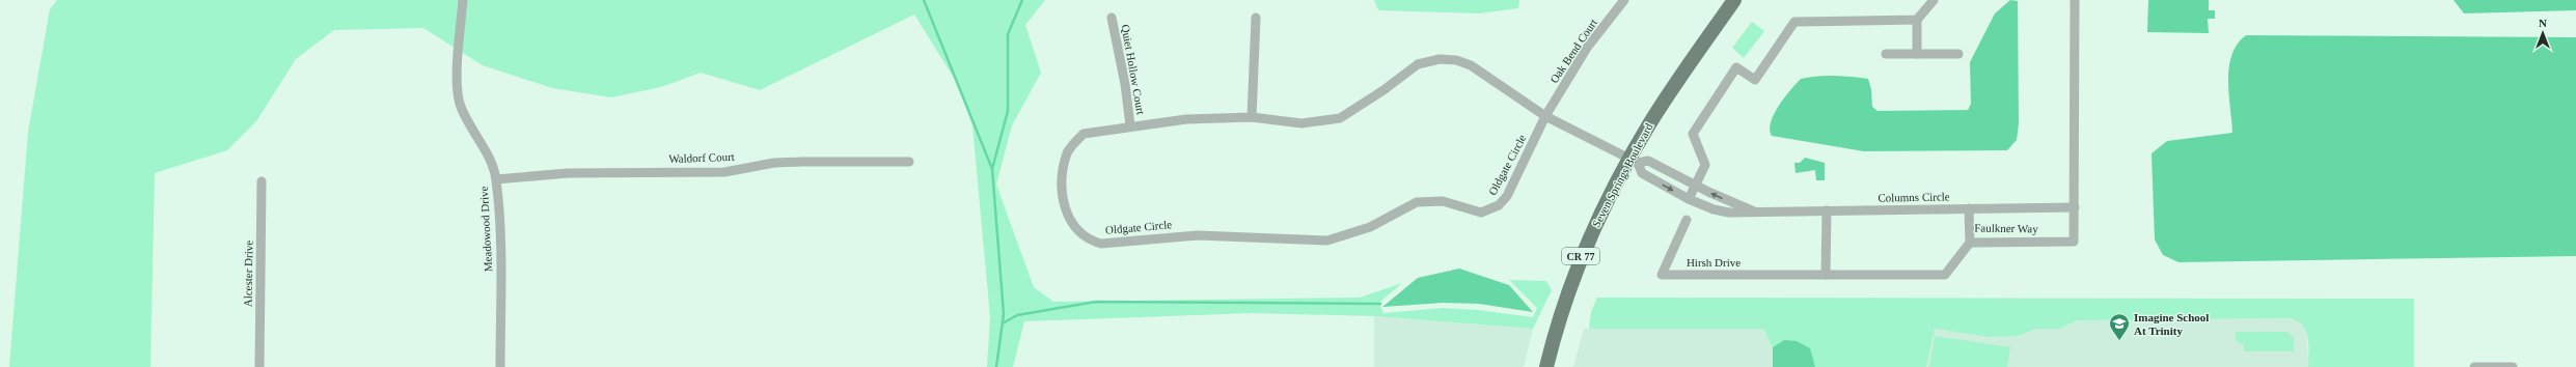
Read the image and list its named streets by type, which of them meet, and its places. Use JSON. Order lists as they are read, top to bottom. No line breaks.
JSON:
{"streets":{"main road":["Seven Springs Boulevard","CR 77"],"street":["Oak Bend Court","Quiet Hollow Court","Waldorf Court","Oldgate Circle","Columns Circle","Faulkner Way","Meadowood Drive","Hirsh Drive","Alcester Drive"]},"crossings":[["Oak Bend Court","Oldgate Circle"],["Quiet Hollow Court","Oldgate Circle"],["Waldorf Court","Meadowood Drive"],["Oldgate Circle","Seven Springs Boulevard"],["Oldgate Circle","Columns Circle"],["Seven Springs Boulevard","Columns Circle"],["Columns Circle","Faulkner Way"],["Faulkner Way","Hirsh Drive"]],"places":{"school or university":["Imagine School At Trinity"]},"north":"top"}
